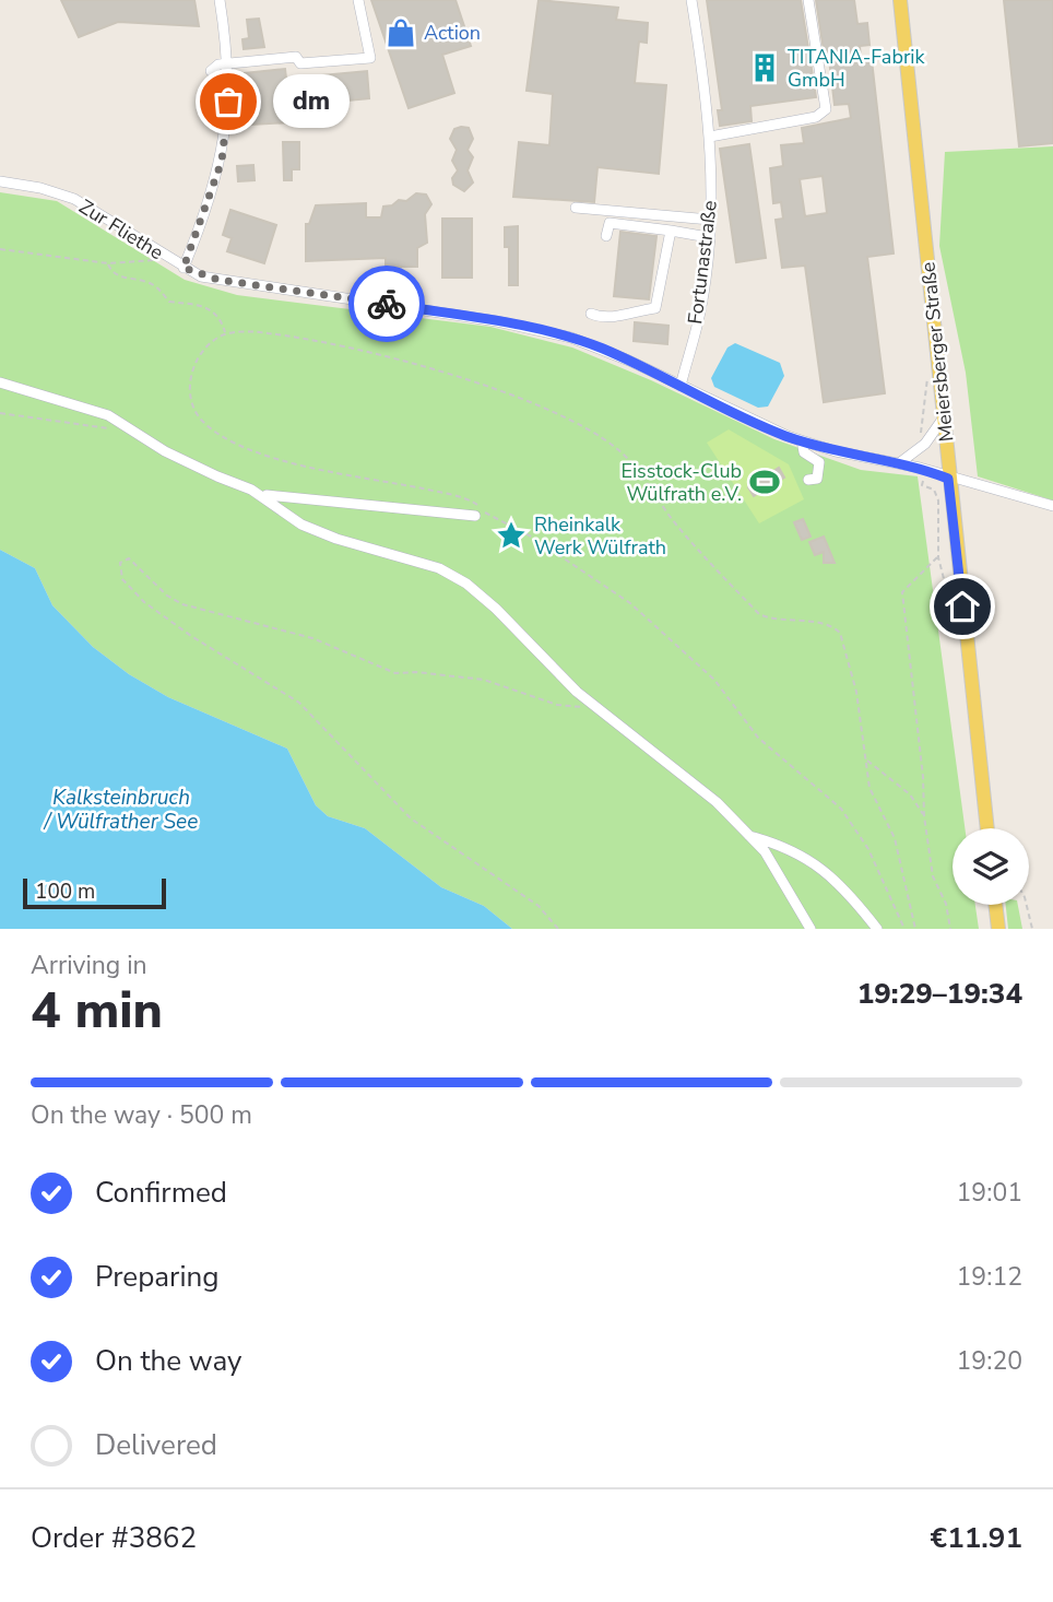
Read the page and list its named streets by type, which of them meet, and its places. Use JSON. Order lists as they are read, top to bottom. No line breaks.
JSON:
{"streets":{"main road":["Meiersberger Straße"],"street":["Zur Fliethe","Fortunastraße"]},"crossings":[["Zur Fliethe","Fortunastraße"],["Zur Fliethe","Meiersberger Straße"]],"water":["Kalksteinbruch / Wülfrather See"],"places":{"shop":["Action"],"building":["TITANIA-Fabrik GmbH"],"other":["dm"],"sports":["Eisstock-Club Wülfrath e.V."],"place":["Rheinkalk Werk Wülfrath"]},"scale_bar":"100 m","page":{"bubble":"dm","scale":"100 m","heading":["4 min","Arriving in","19:29–19:34"],"panel":["Order #3862","€11.91"],"bar":"On the way · 500 m","list":[["Confirmed","19:01"],["Preparing","19:12"],["On the way","19:20"],"Delivered"]}}
